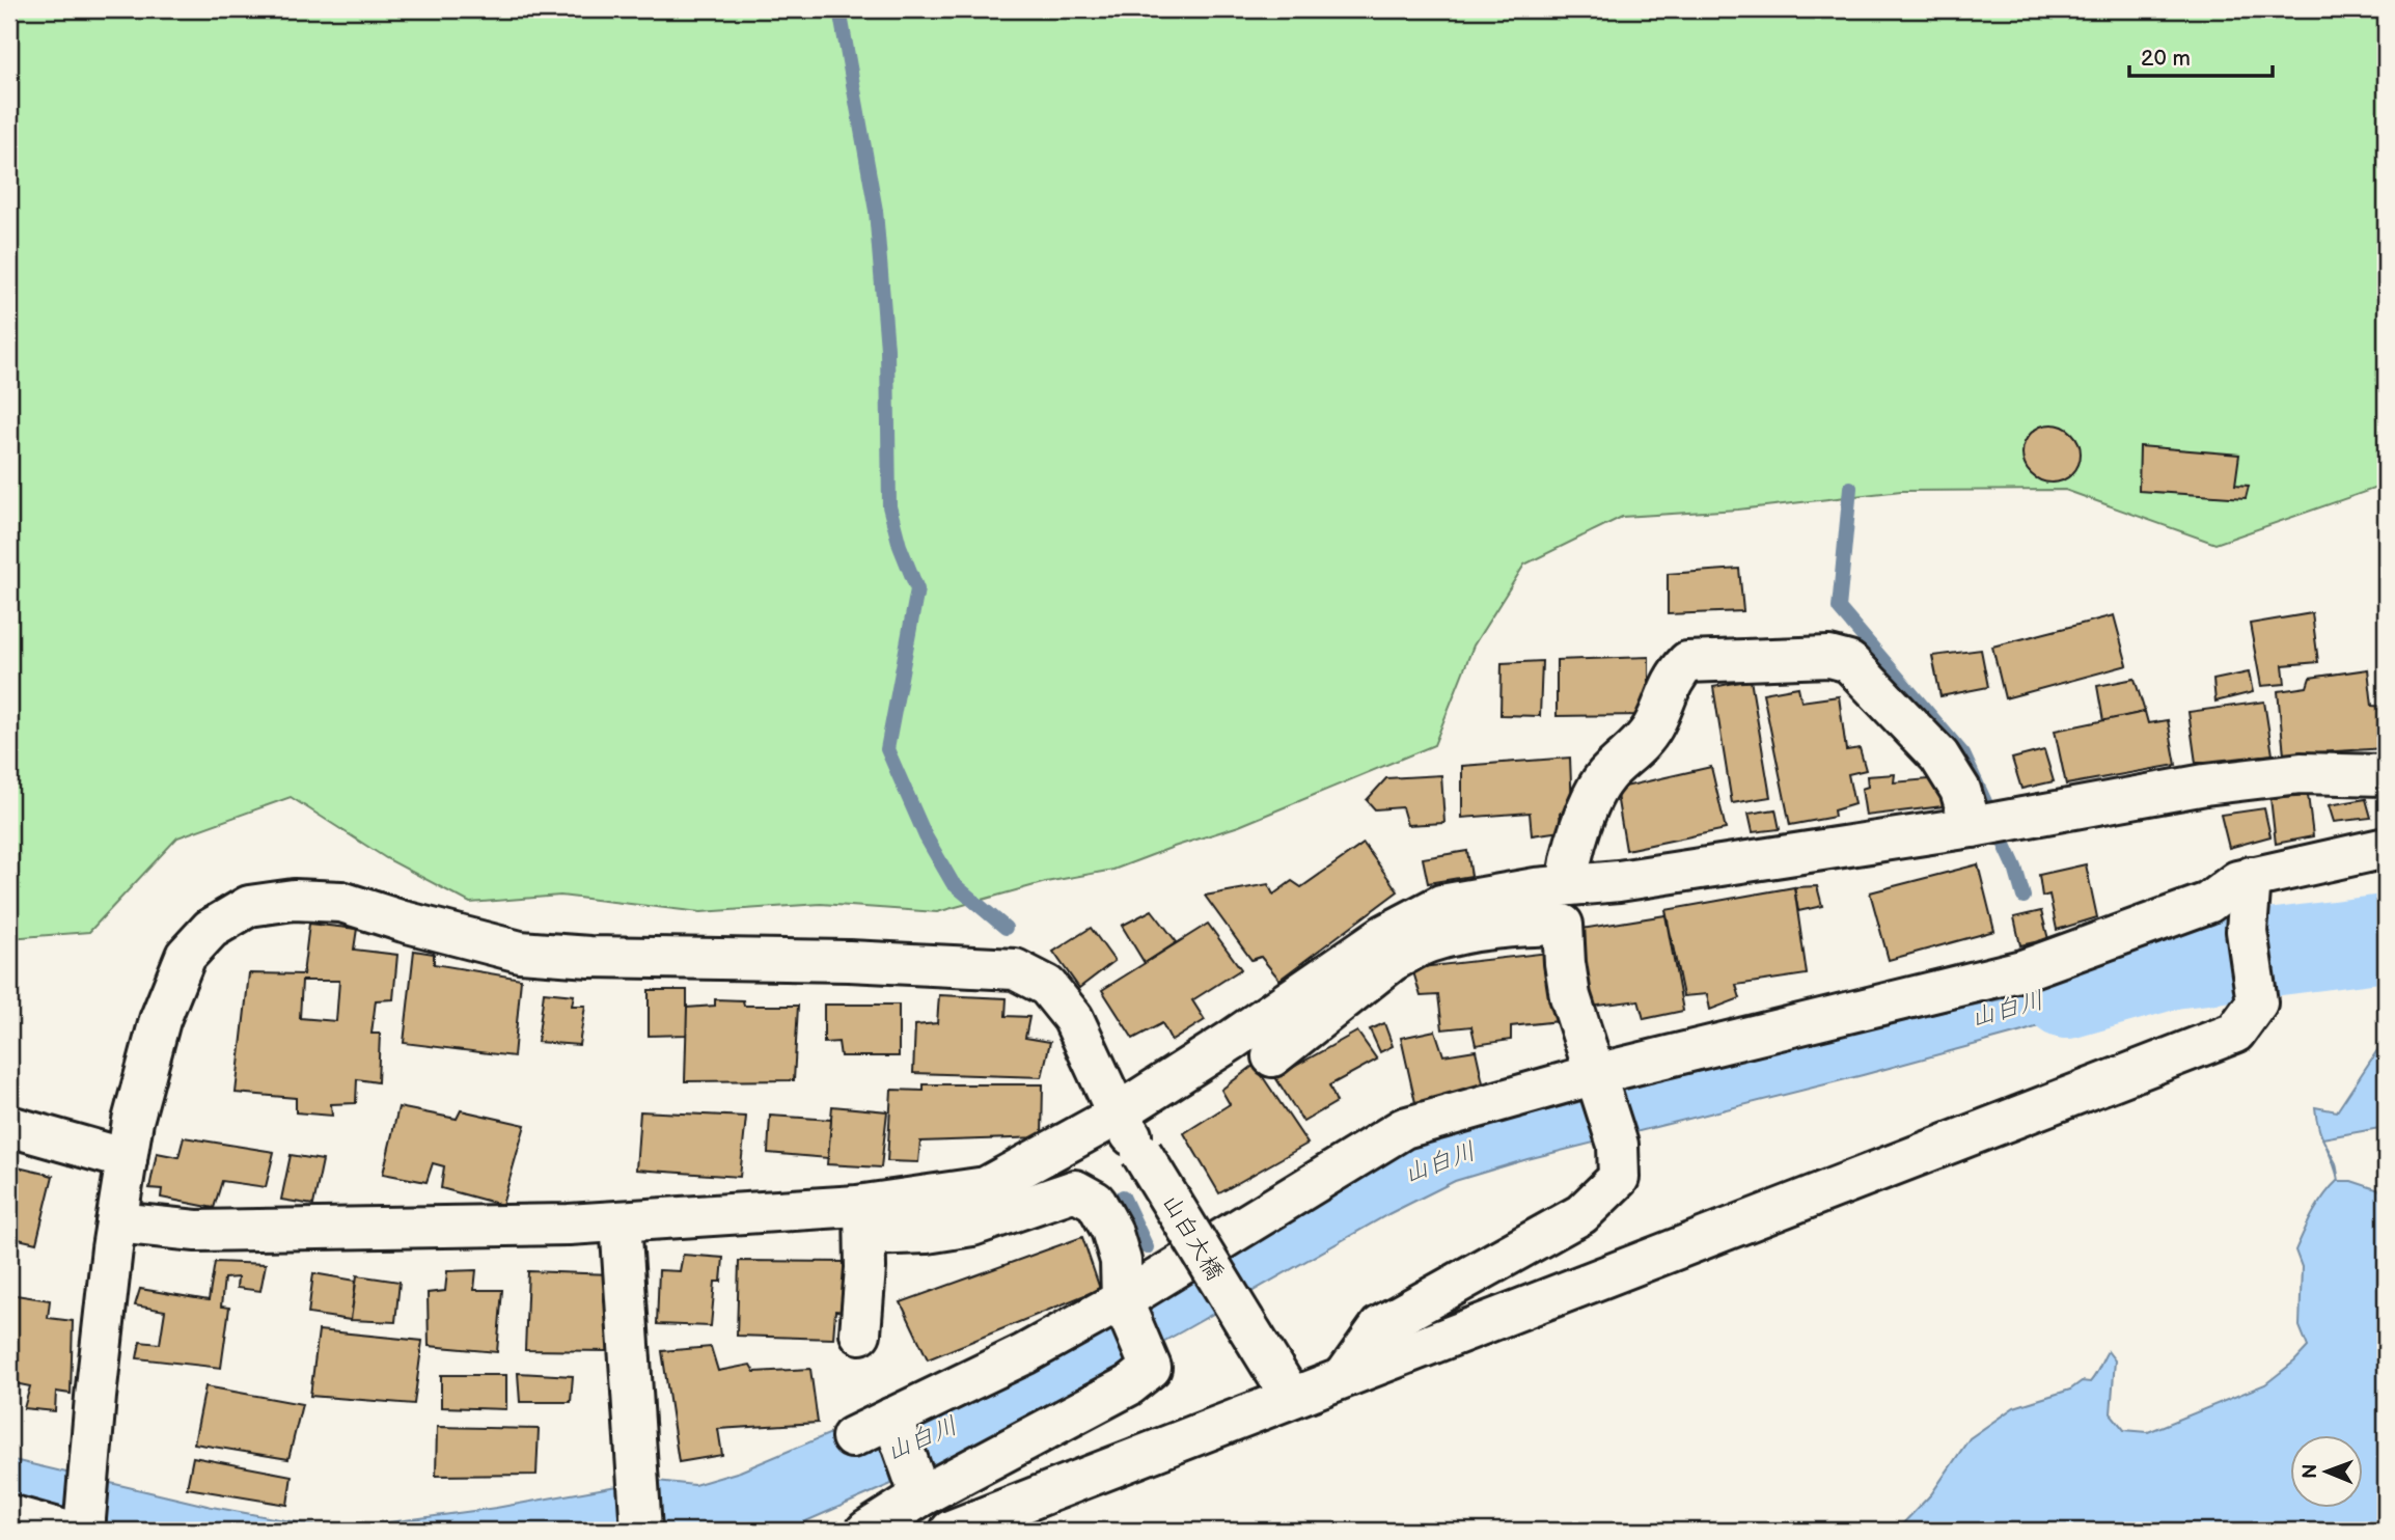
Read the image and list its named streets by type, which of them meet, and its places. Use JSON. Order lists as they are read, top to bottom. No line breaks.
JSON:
{"streets":{"street":["山白大橋"]},"water":["山白川"],"scale_bar":"20 m","north":"left"}
